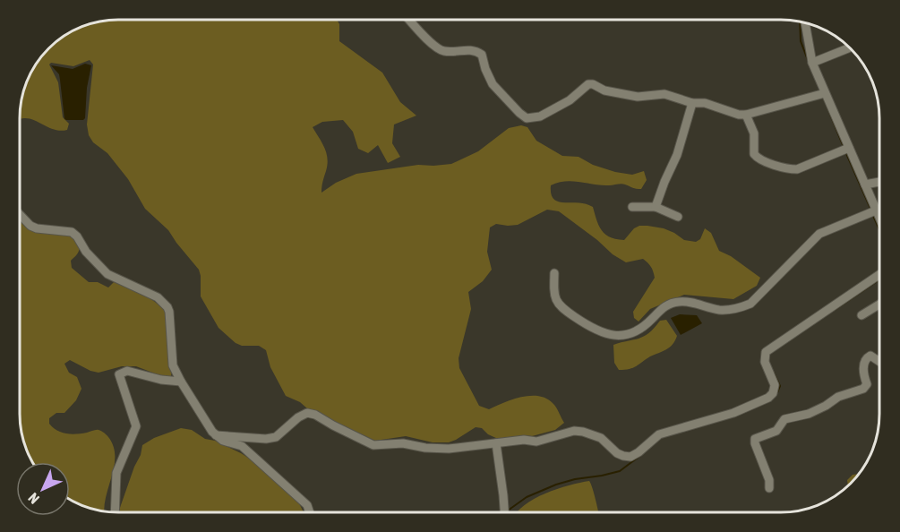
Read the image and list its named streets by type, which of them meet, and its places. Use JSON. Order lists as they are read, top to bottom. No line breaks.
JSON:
{"north":"bottom left"}
